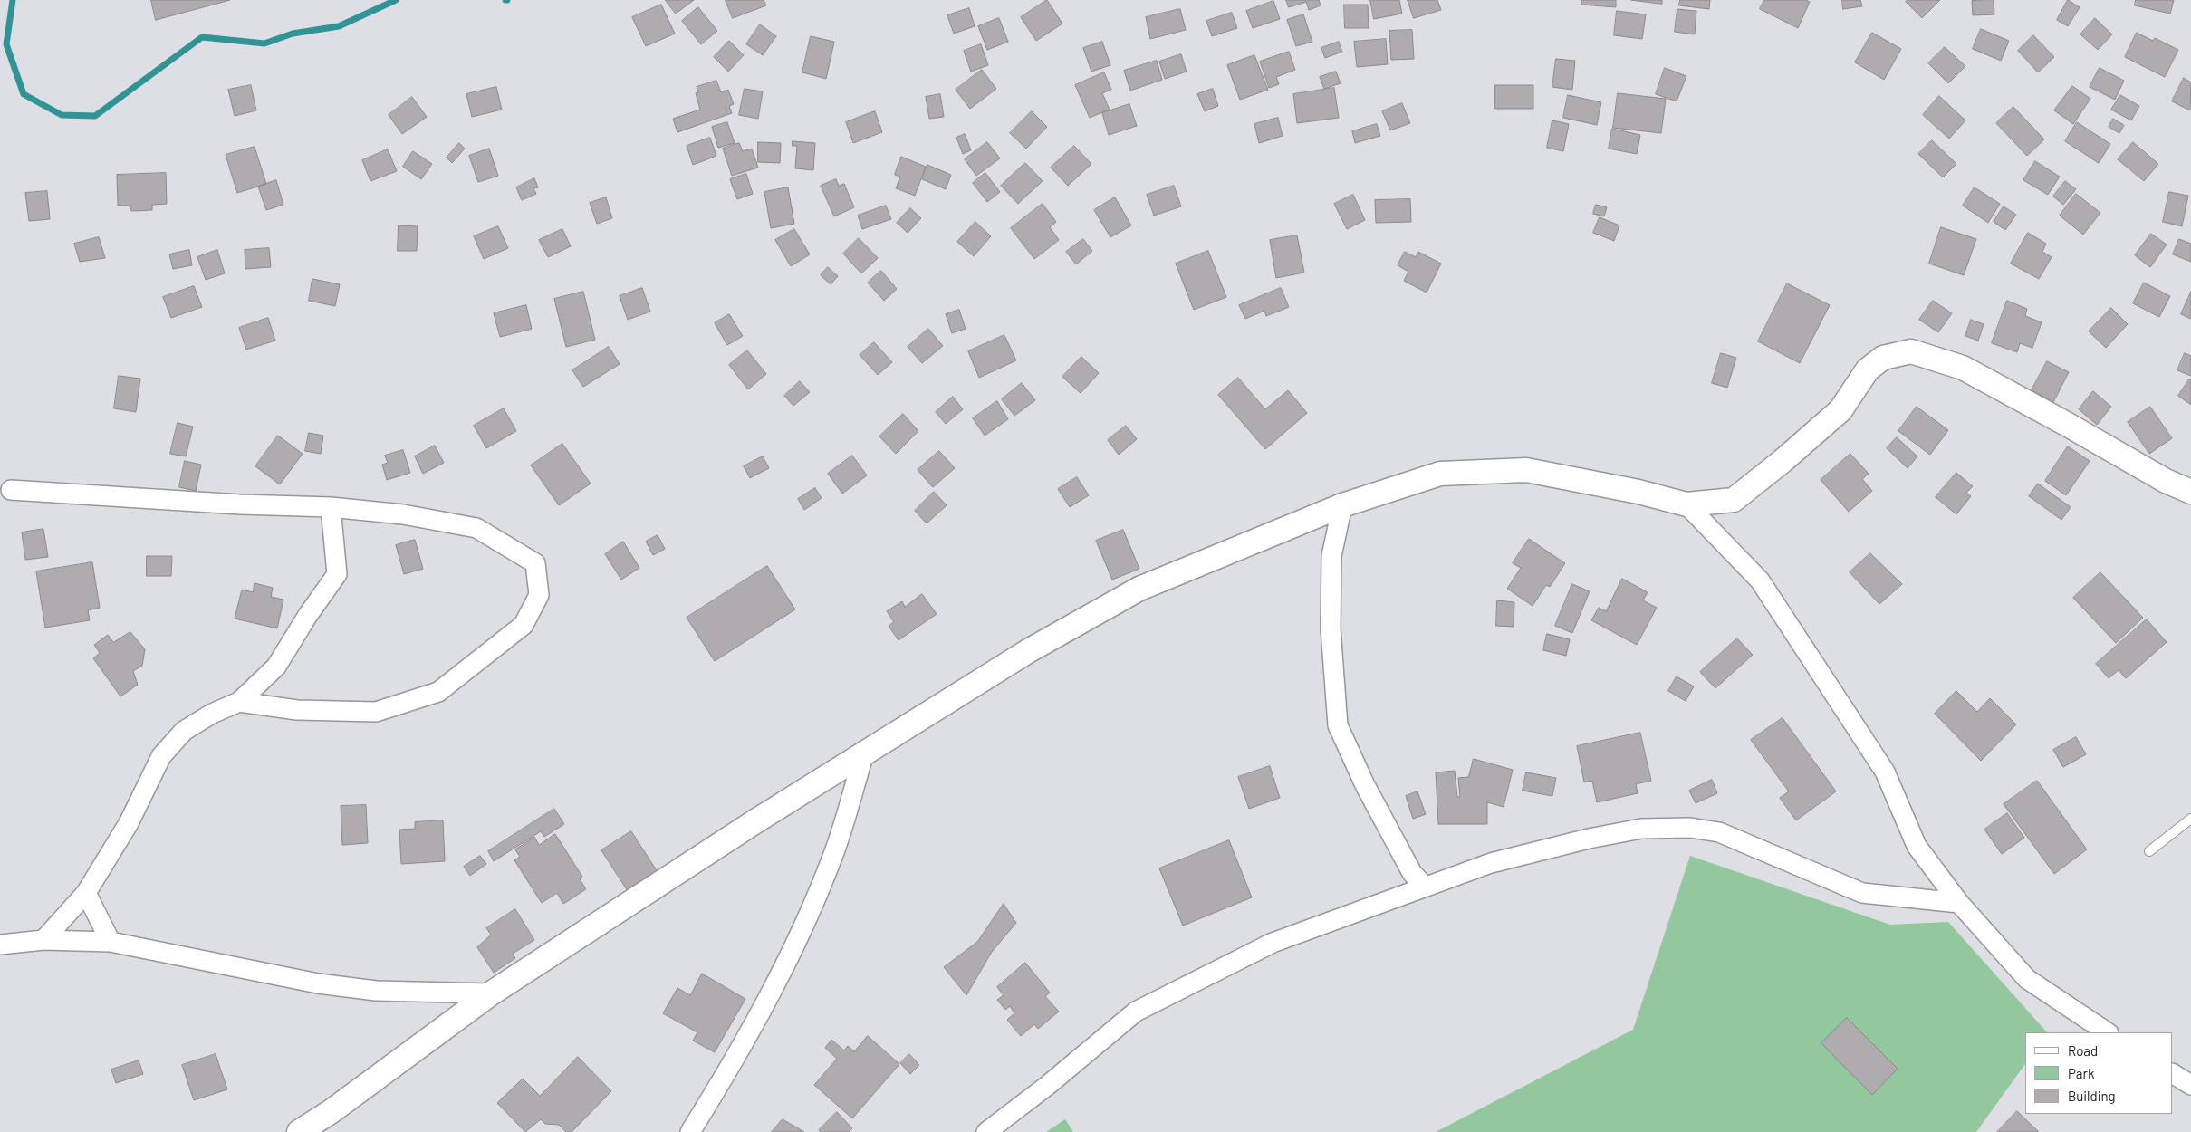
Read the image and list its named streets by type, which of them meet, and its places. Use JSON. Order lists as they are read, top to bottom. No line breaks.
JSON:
{"legend":["Road","Park","Building"]}
